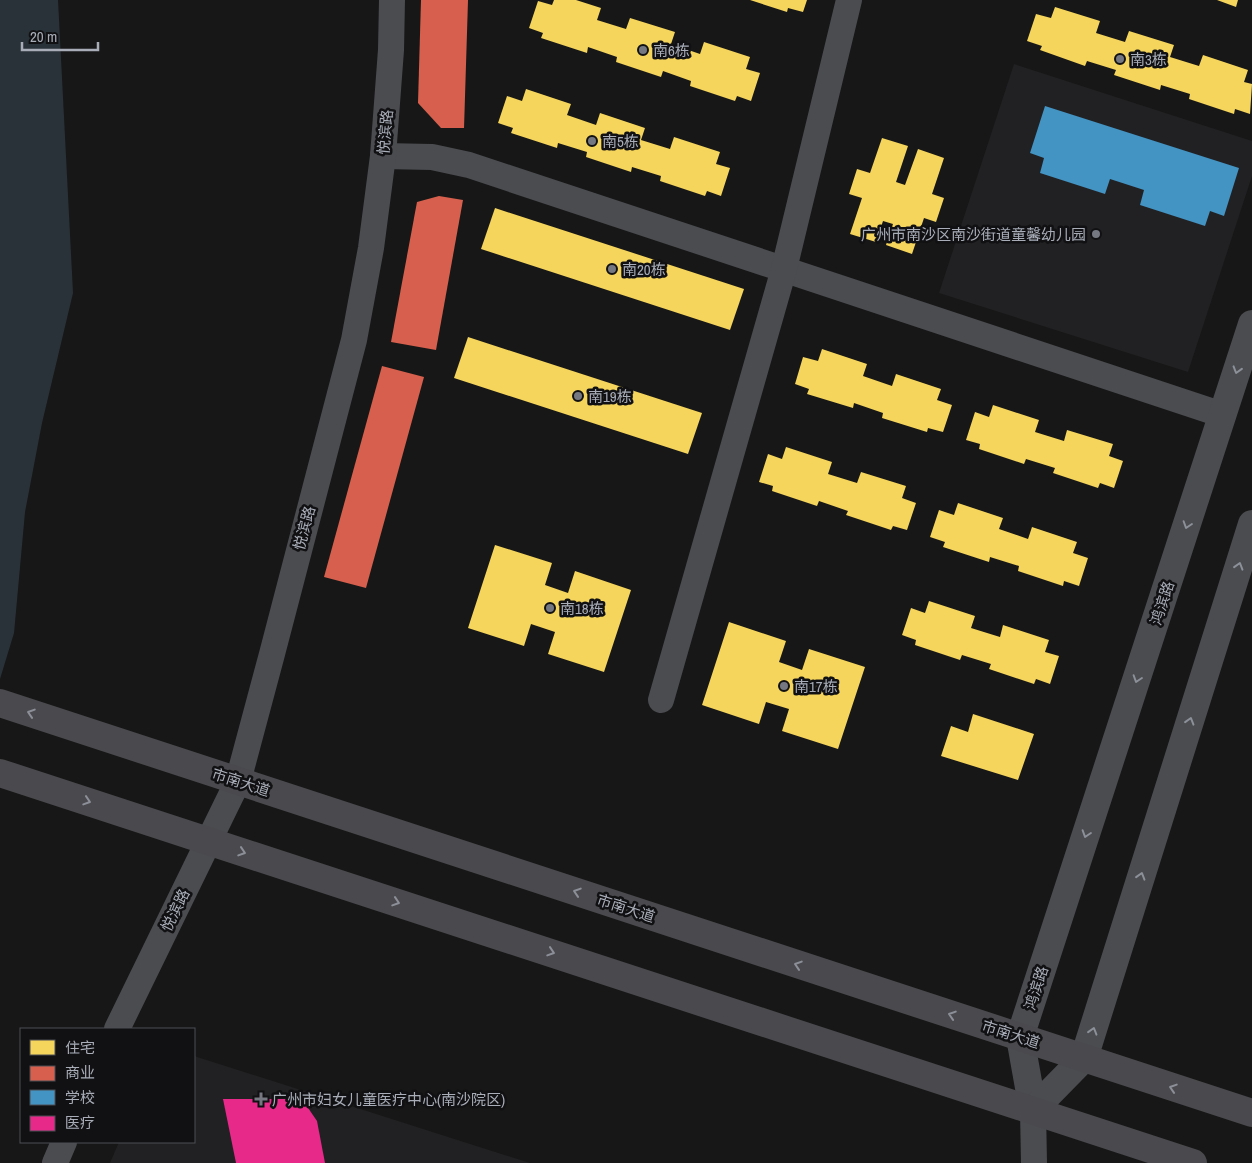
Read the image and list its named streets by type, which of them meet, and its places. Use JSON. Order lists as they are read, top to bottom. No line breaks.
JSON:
{"streets":{"main road":["市南大道"],"street":["悦滨路","鸿滨路"]},"crossings":[["悦滨路","市南大道"],["鸿滨路","市南大道"]],"places":{"other":["南6栋","南3栋","南5栋","广州市南沙区南沙街道童馨幼儿园","南20栋","南19栋","南18栋","南17栋"],"health":["广州市妇女儿童医疗中心(南沙院区)"]},"legend":["住宅","商业","学校","医疗"],"scale_bar":"20 m"}
